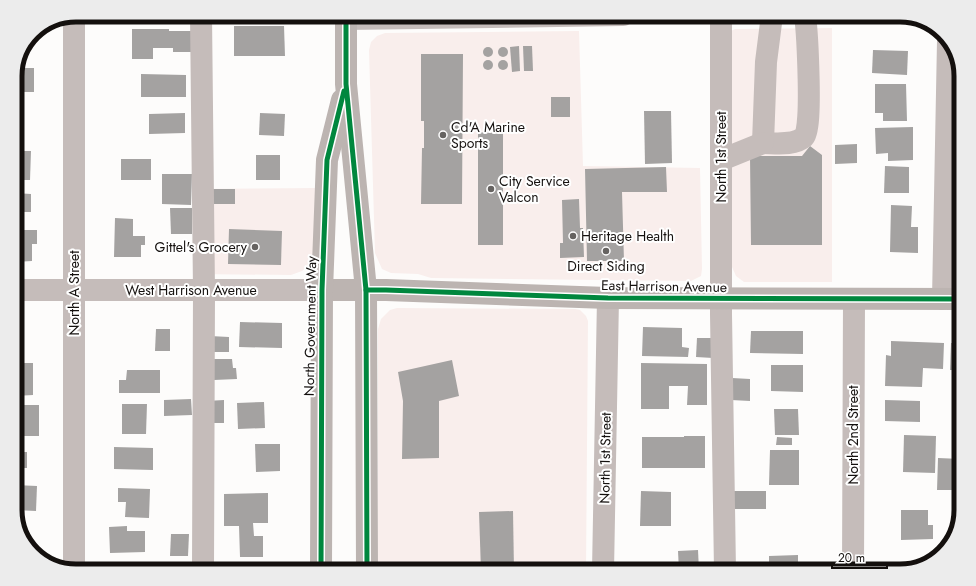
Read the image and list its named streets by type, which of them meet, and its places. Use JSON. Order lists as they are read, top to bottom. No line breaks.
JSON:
{"streets":{"main road":["East Harrison Avenue","West Harrison Avenue","North Government Way"],"street":["North 1st Street","North A Street","North 2nd Street"]},"crossings":[["North 1st Street","East Harrison Avenue"],["East Harrison Avenue","West Harrison Avenue"],["East Harrison Avenue","North Government Way"],["East Harrison Avenue","North 2nd Street"],["West Harrison Avenue","North A Street"],["West Harrison Avenue","North Government Way"]],"places":["Cd'A Marine Sports","City Service Valcon","Heritage Health","Gittel's Grocery","Direct Siding"],"scale_bar":"20 m"}
